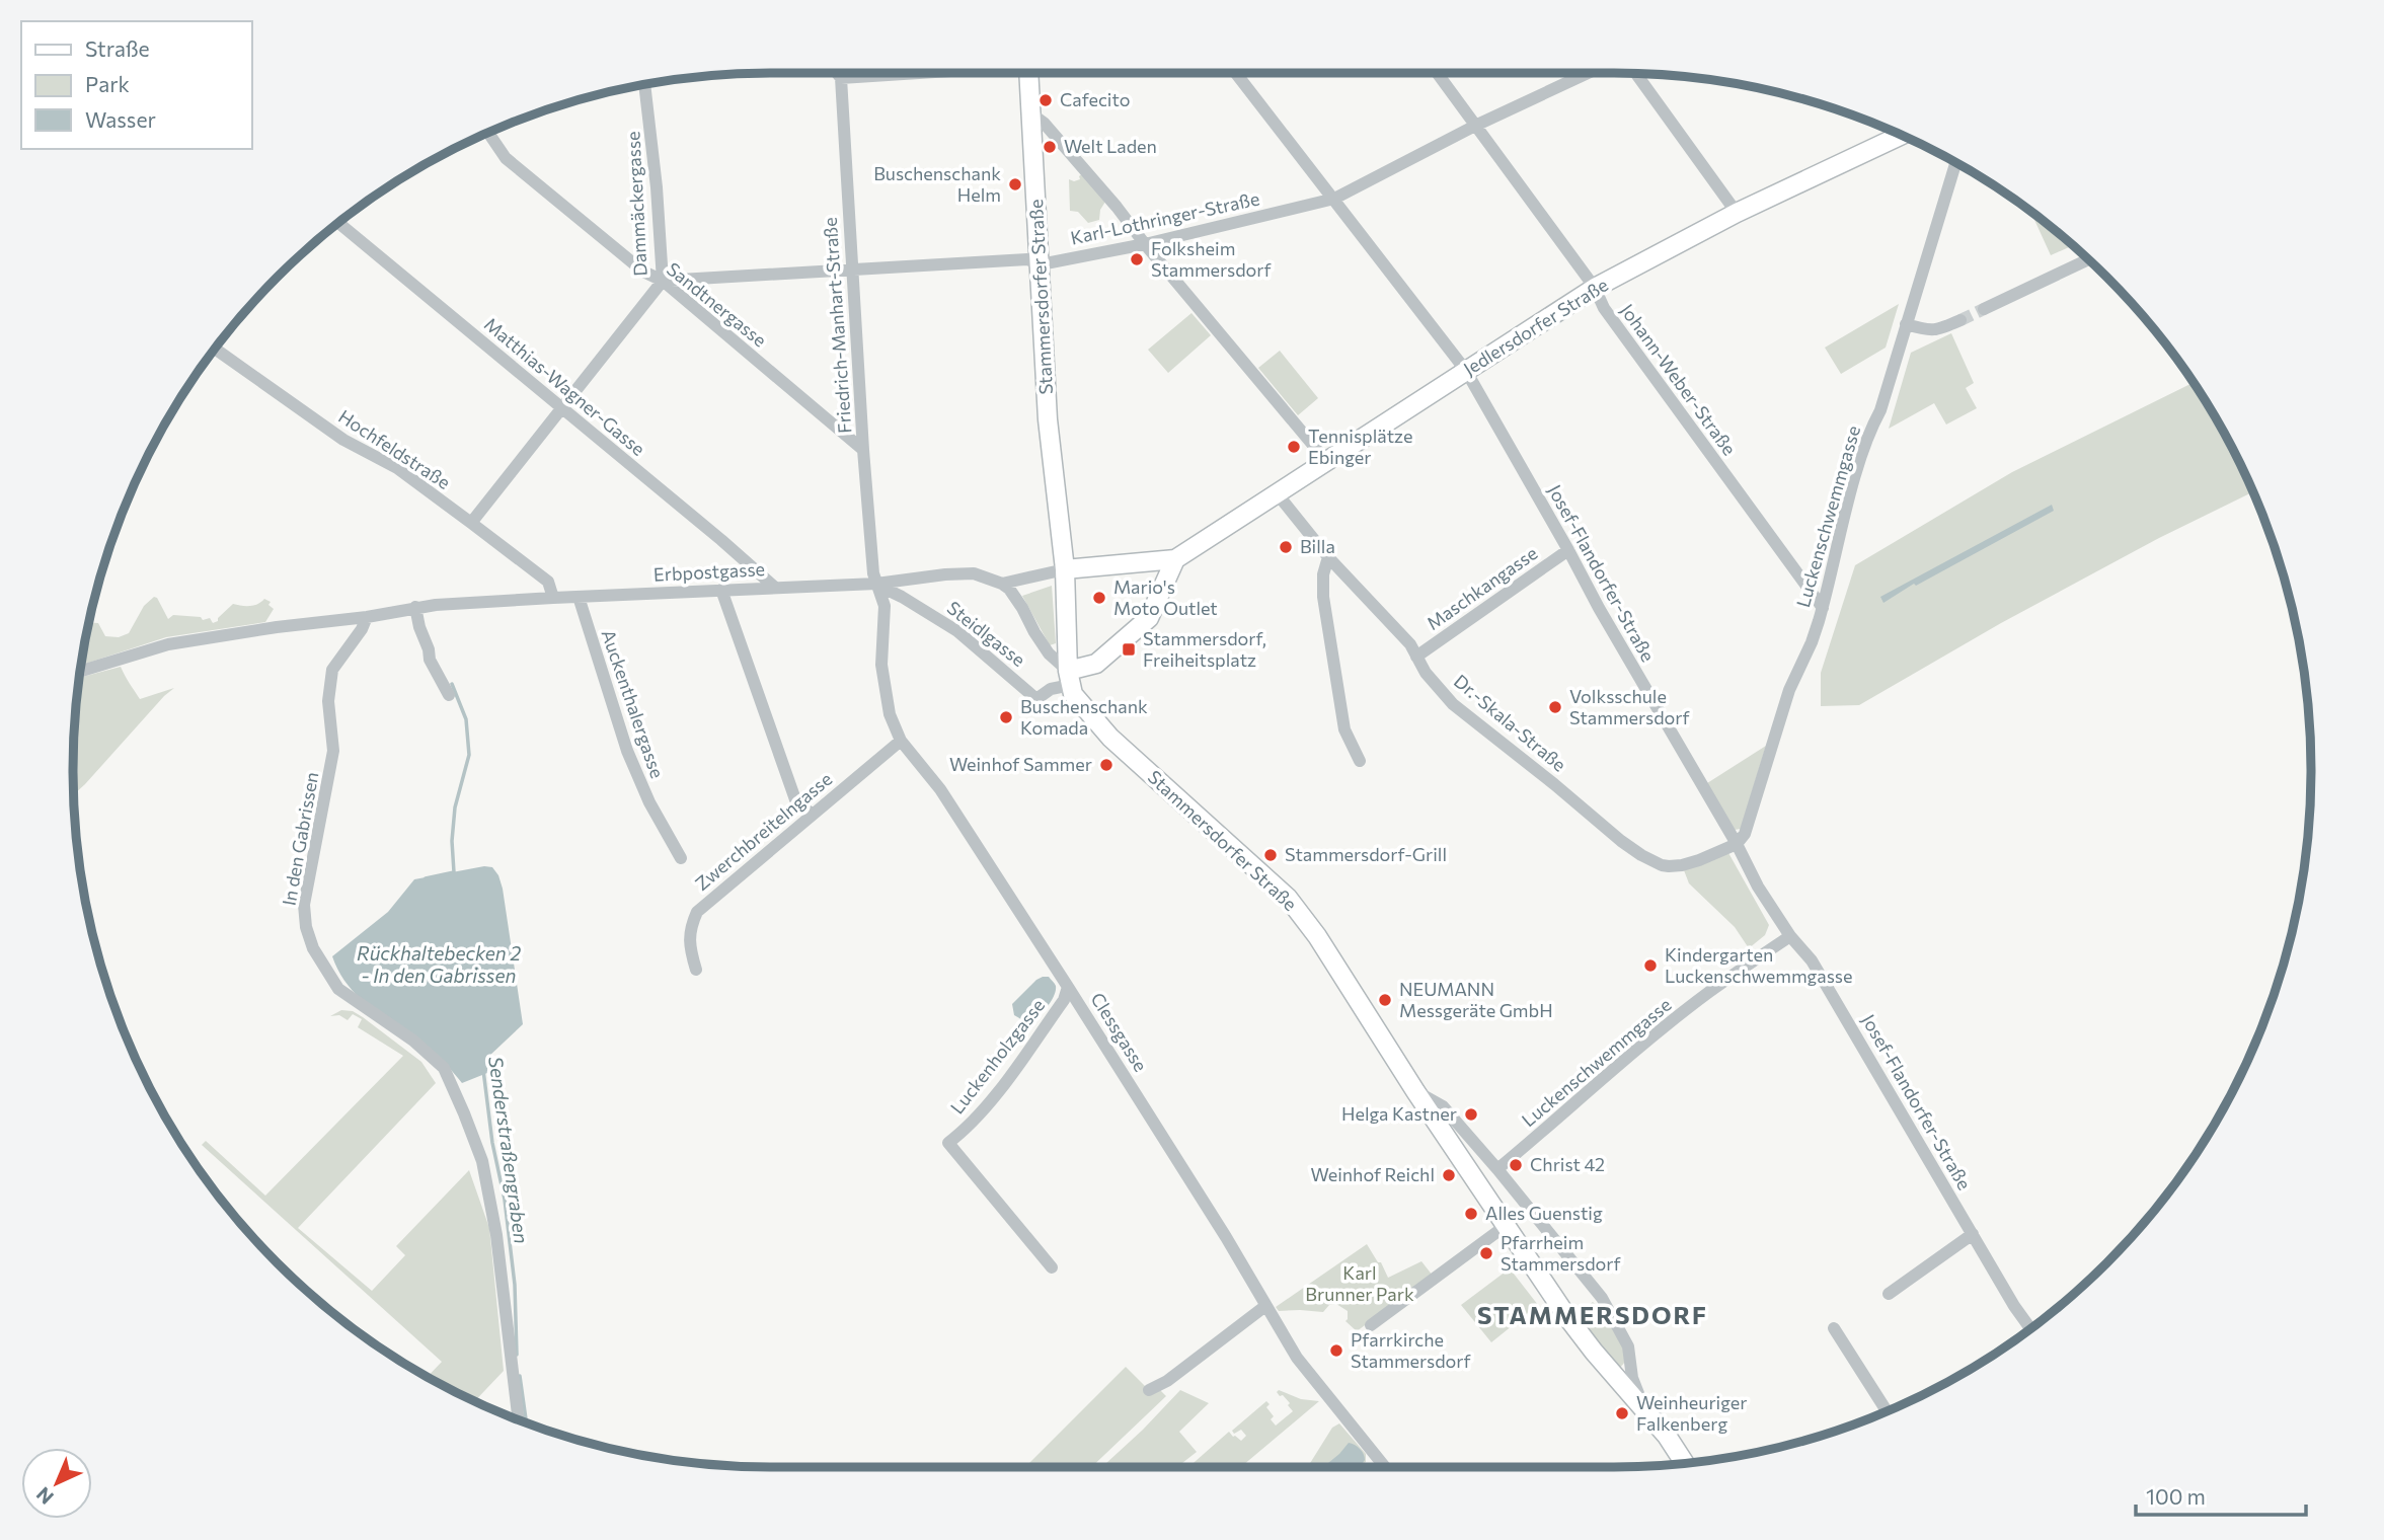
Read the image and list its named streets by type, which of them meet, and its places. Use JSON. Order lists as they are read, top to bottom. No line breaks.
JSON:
{"streets":{"main road":["Stammersdorfer Straße","Jedlersdorfer Straße"],"street":["Dammäckergasse","Karl-Lothringer-Straße","Sandtnergasse","Friedrich-Manhart-Straße","Johann-Weber-Straße","Matthias-Wagner-Gasse","Hochfeldstraße","Luckenschwemmgasse","Erbpostgasse","Josef-Flandorfer-Straße","Maschkangasse","Steidlgasse","Auckenthalergasse","Dr.-Skala-Straße","Zwerchbreitelngasse","In den Gabrissen","Clessgasse","Luckenholzgasse"]},"crossings":[["Dammäckergasse","Karl-Lothringer-Straße"],["Dammäckergasse","Sandtnergasse"],["Dammäckergasse","Matthias-Wagner-Gasse"],["Dammäckergasse","Hochfeldstraße"],["Karl-Lothringer-Straße","Stammersdorfer Straße"],["Karl-Lothringer-Straße","Sandtnergasse"],["Karl-Lothringer-Straße","Friedrich-Manhart-Straße"],["Karl-Lothringer-Straße","Johann-Weber-Straße"],["Karl-Lothringer-Straße","Josef-Flandorfer-Straße"],["Stammersdorfer Straße","Luckenschwemmgasse"],["Stammersdorfer Straße","Steidlgasse"],["Sandtnergasse","Friedrich-Manhart-Straße"],["Friedrich-Manhart-Straße","Erbpostgasse"],["Friedrich-Manhart-Straße","Steidlgasse"],["Friedrich-Manhart-Straße","Clessgasse"],["Jedlersdorfer Straße","Johann-Weber-Straße"],["Jedlersdorfer Straße","Josef-Flandorfer-Straße"],["Jedlersdorfer Straße","Dr.-Skala-Straße"],["Johann-Weber-Straße","Luckenschwemmgasse"],["Matthias-Wagner-Gasse","Erbpostgasse"],["Hochfeldstraße","Erbpostgasse"],["Luckenschwemmgasse","Josef-Flandorfer-Straße"],["Luckenschwemmgasse","Dr.-Skala-Straße"],["Erbpostgasse","Steidlgasse"],["Erbpostgasse","Auckenthalergasse"],["Erbpostgasse","In den Gabrissen"],["Erbpostgasse","Clessgasse"],["Josef-Flandorfer-Straße","Maschkangasse"],["Josef-Flandorfer-Straße","Dr.-Skala-Straße"],["Maschkangasse","Dr.-Skala-Straße"],["Steidlgasse","Clessgasse"],["Zwerchbreitelngasse","Clessgasse"],["Clessgasse","Luckenholzgasse"]],"districts":["STAMMERSDORF"],"water":["Rückhaltebecken 2 - In den Gabrissen","Senderstraßengraben"],"parks":["Karl Brunner Park"],"places":{"other":["Cafecito","Welt Laden","Buschenschank Helm","Folksheim Stammersdorf","Tennisplätze Ebinger","Billa","Mario's Moto Outlet","Volksschule Stammersdorf","Buschenschank Komada","Weinhof Sammer","Stammersdorf-Grill","Kindergarten Luckenschwemmgasse","NEUMANN Messgeräte GmbH","Helga Kastner","Christ 42","Weinhof Reichl","Alles Guenstig","Pfarrheim Stammersdorf","Pfarrkirche Stammersdorf","Weinheuriger Falkenberg"],"transit":["Stammersdorf, Freiheitsplatz"]},"legend":["Straße","Park","Wasser"],"scale_bar":"100 m","north":"bottom left"}
